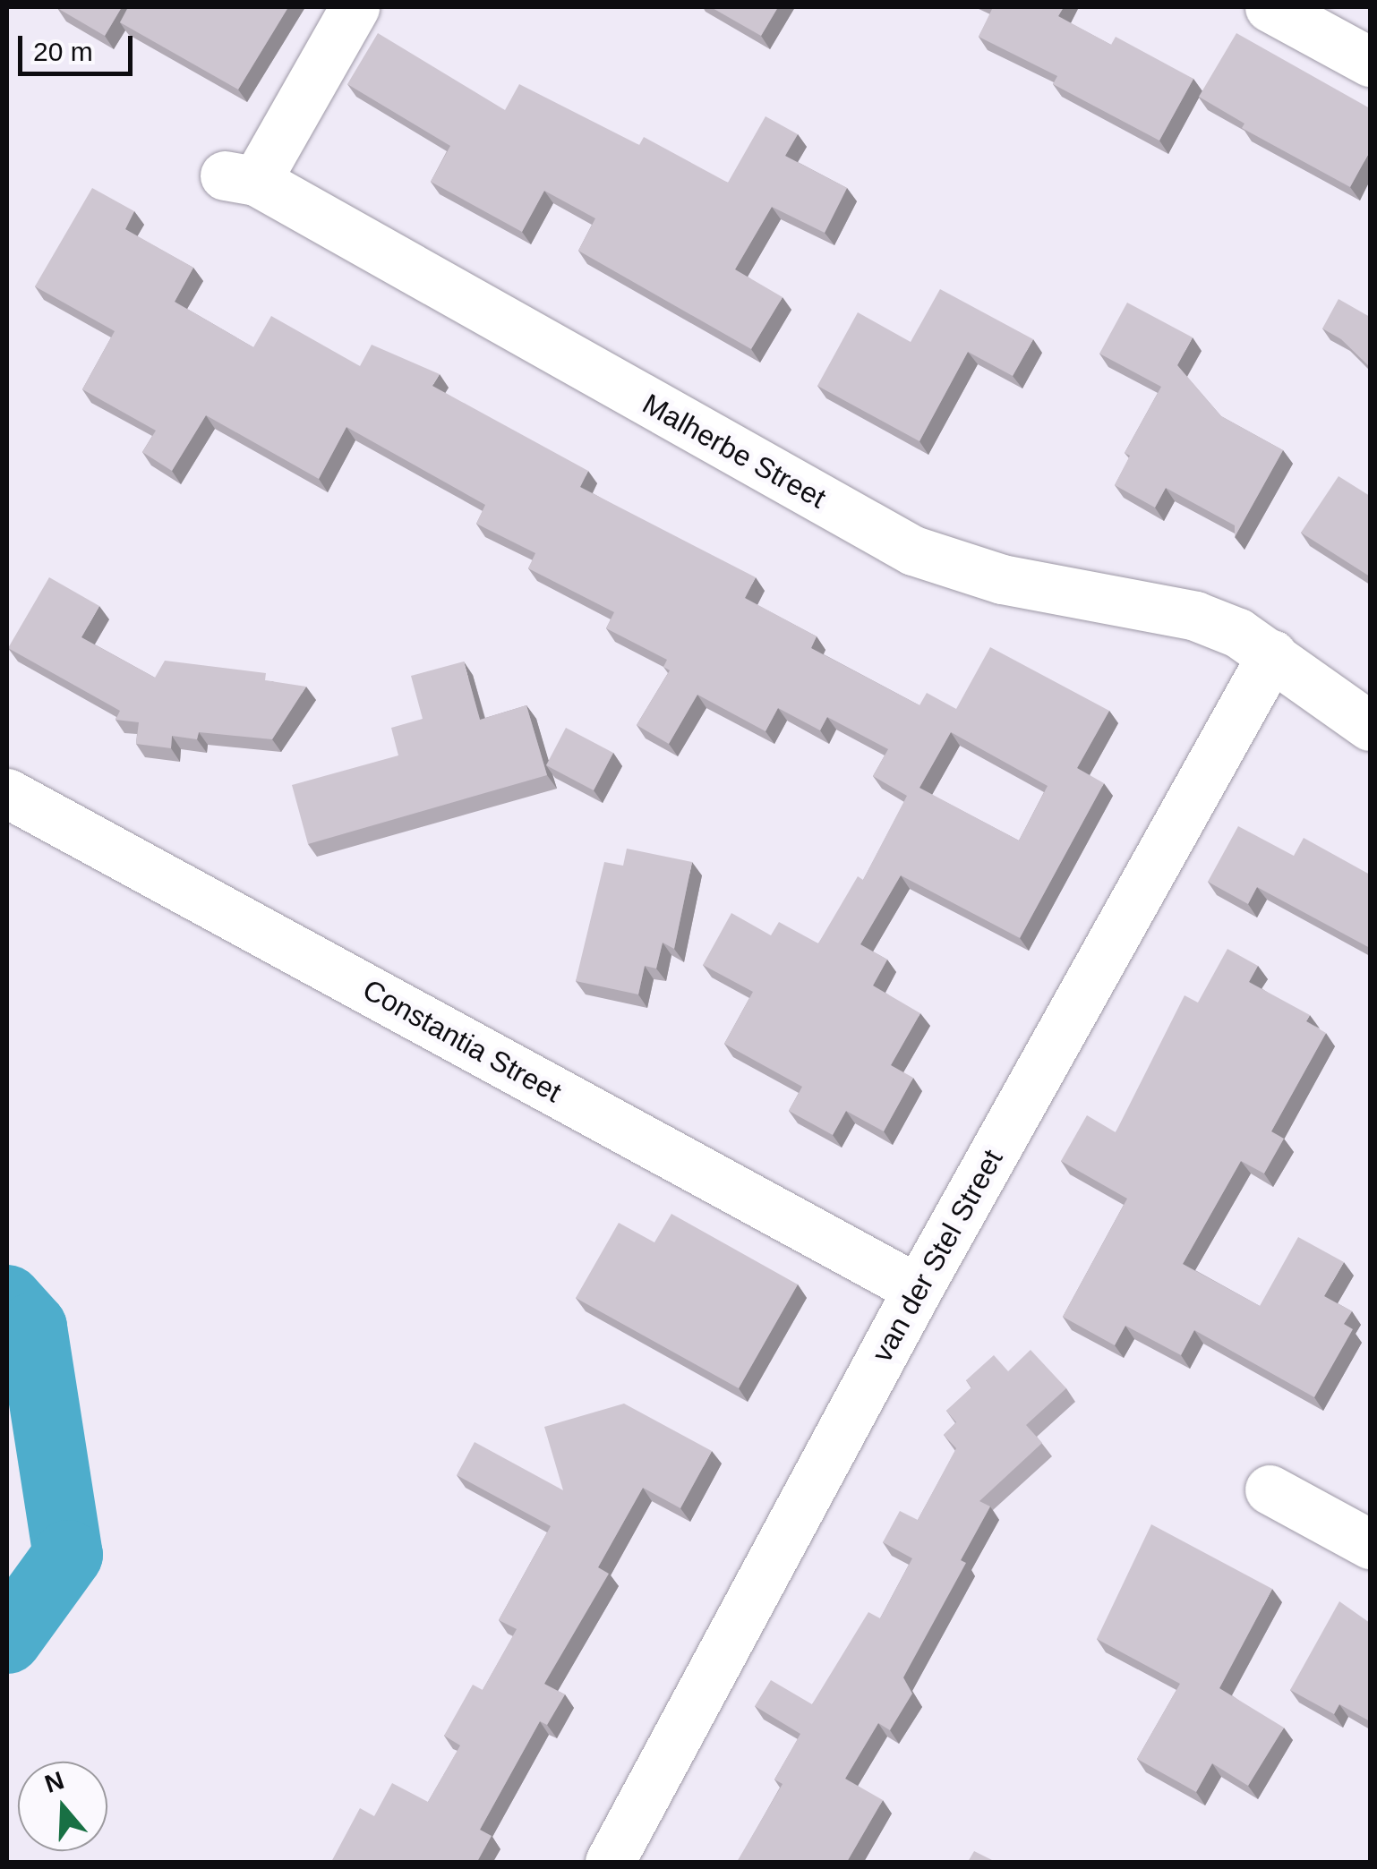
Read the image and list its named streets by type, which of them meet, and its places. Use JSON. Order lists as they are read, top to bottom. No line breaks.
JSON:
{"streets":{"street":["Malherbe Street","Constantia Street","van der Stel Street"]},"crossings":[["Malherbe Street","van der Stel Street"],["Constantia Street","van der Stel Street"]],"scale_bar":"20 m","north":"top"}
